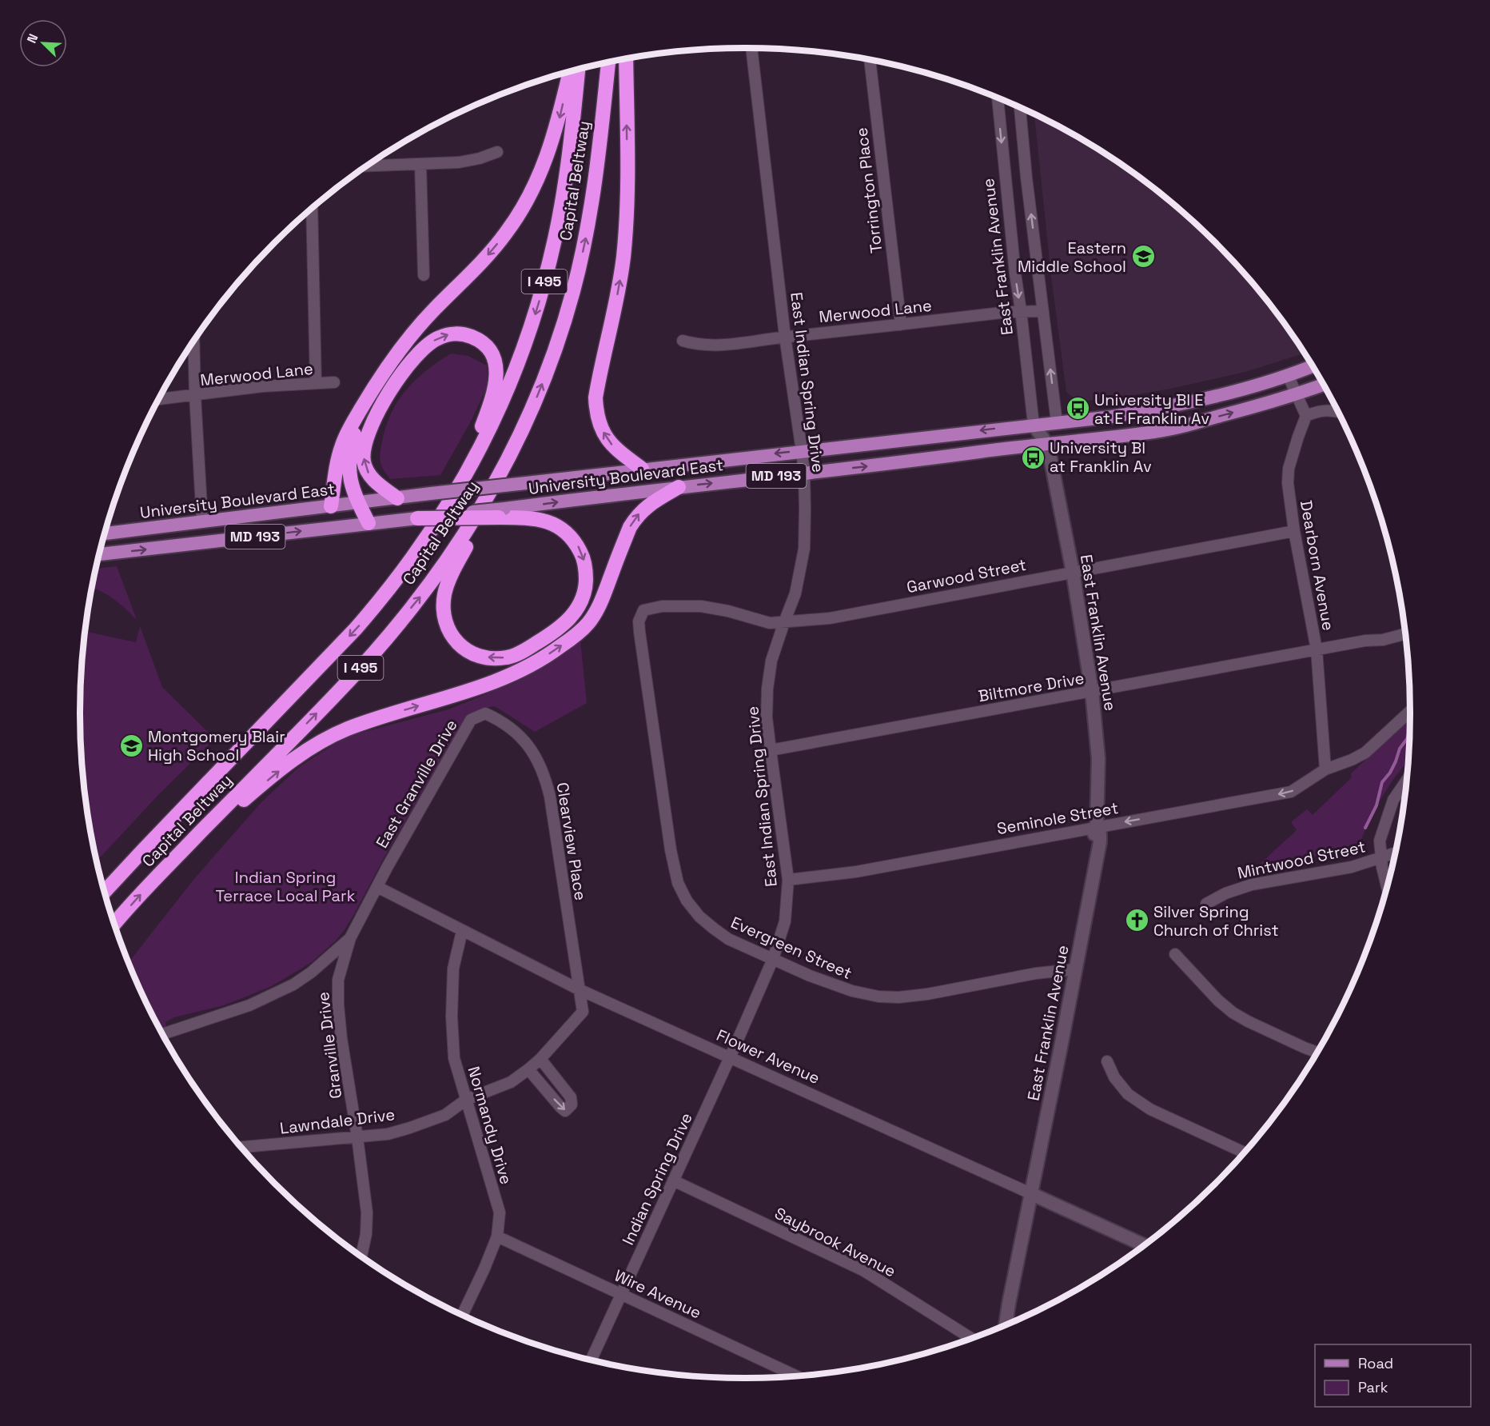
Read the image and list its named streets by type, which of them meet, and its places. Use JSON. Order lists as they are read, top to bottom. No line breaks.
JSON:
{"streets":{"highway":["Capital Beltway","I 495"],"main road":["MD 193","University Boulevard East"],"street":["Torrington Place","East Franklin Avenue","Merwood Lane","East Indian Spring Drive","Dearborn Avenue","Garwood Street","Biltmore Drive","East Granville Drive","Seminole Street","Clearview Place","Mintwood Street","Evergreen Street","Granville Drive","Flower Avenue","Lawndale Drive","Normandy Drive","Indian Spring Drive","Saybrook Avenue","Wire Avenue"]},"crossings":[["Torrington Place","Merwood Lane"],["East Franklin Avenue","Merwood Lane"],["East Franklin Avenue","University Boulevard East"],["East Franklin Avenue","Garwood Street"],["East Franklin Avenue","Biltmore Drive"],["East Franklin Avenue","Seminole Street"],["East Franklin Avenue","Evergreen Street"],["East Franklin Avenue","Flower Avenue"],["Merwood Lane","East Indian Spring Drive"],["East Indian Spring Drive","University Boulevard East"],["East Indian Spring Drive","Garwood Street"],["East Indian Spring Drive","Biltmore Drive"],["East Indian Spring Drive","Seminole Street"],["East Indian Spring Drive","Evergreen Street"],["East Indian Spring Drive","Flower Avenue"],["East Indian Spring Drive","Indian Spring Drive"],["Dearborn Avenue","Garwood Street"],["Dearborn Avenue","Biltmore Drive"],["Dearborn Avenue","Seminole Street"],["Garwood Street","Evergreen Street"],["East Granville Drive","Clearview Place"],["East Granville Drive","Granville Drive"],["East Granville Drive","Flower Avenue"],["Clearview Place","Flower Avenue"],["Clearview Place","Lawndale Drive"],["Granville Drive","Flower Avenue"],["Granville Drive","Lawndale Drive"],["Flower Avenue","Lawndale Drive"],["Flower Avenue","Normandy Drive"],["Flower Avenue","Indian Spring Drive"],["Lawndale Drive","Normandy Drive"],["Normandy Drive","Wire Avenue"],["Indian Spring Drive","Saybrook Avenue"],["Indian Spring Drive","Wire Avenue"]],"one_way":["Seminole Street"],"parks":["Indian Spring Terrace Local Park"],"places":{"school or university":["Eastern Middle School","Montgomery Blair High School"],"bus stop":["University Bl E at E Franklin Av","University Bl at Franklin Av"],"church":["Silver Spring Church of Christ"]},"legend":["Road","Park"],"north":"top left"}
